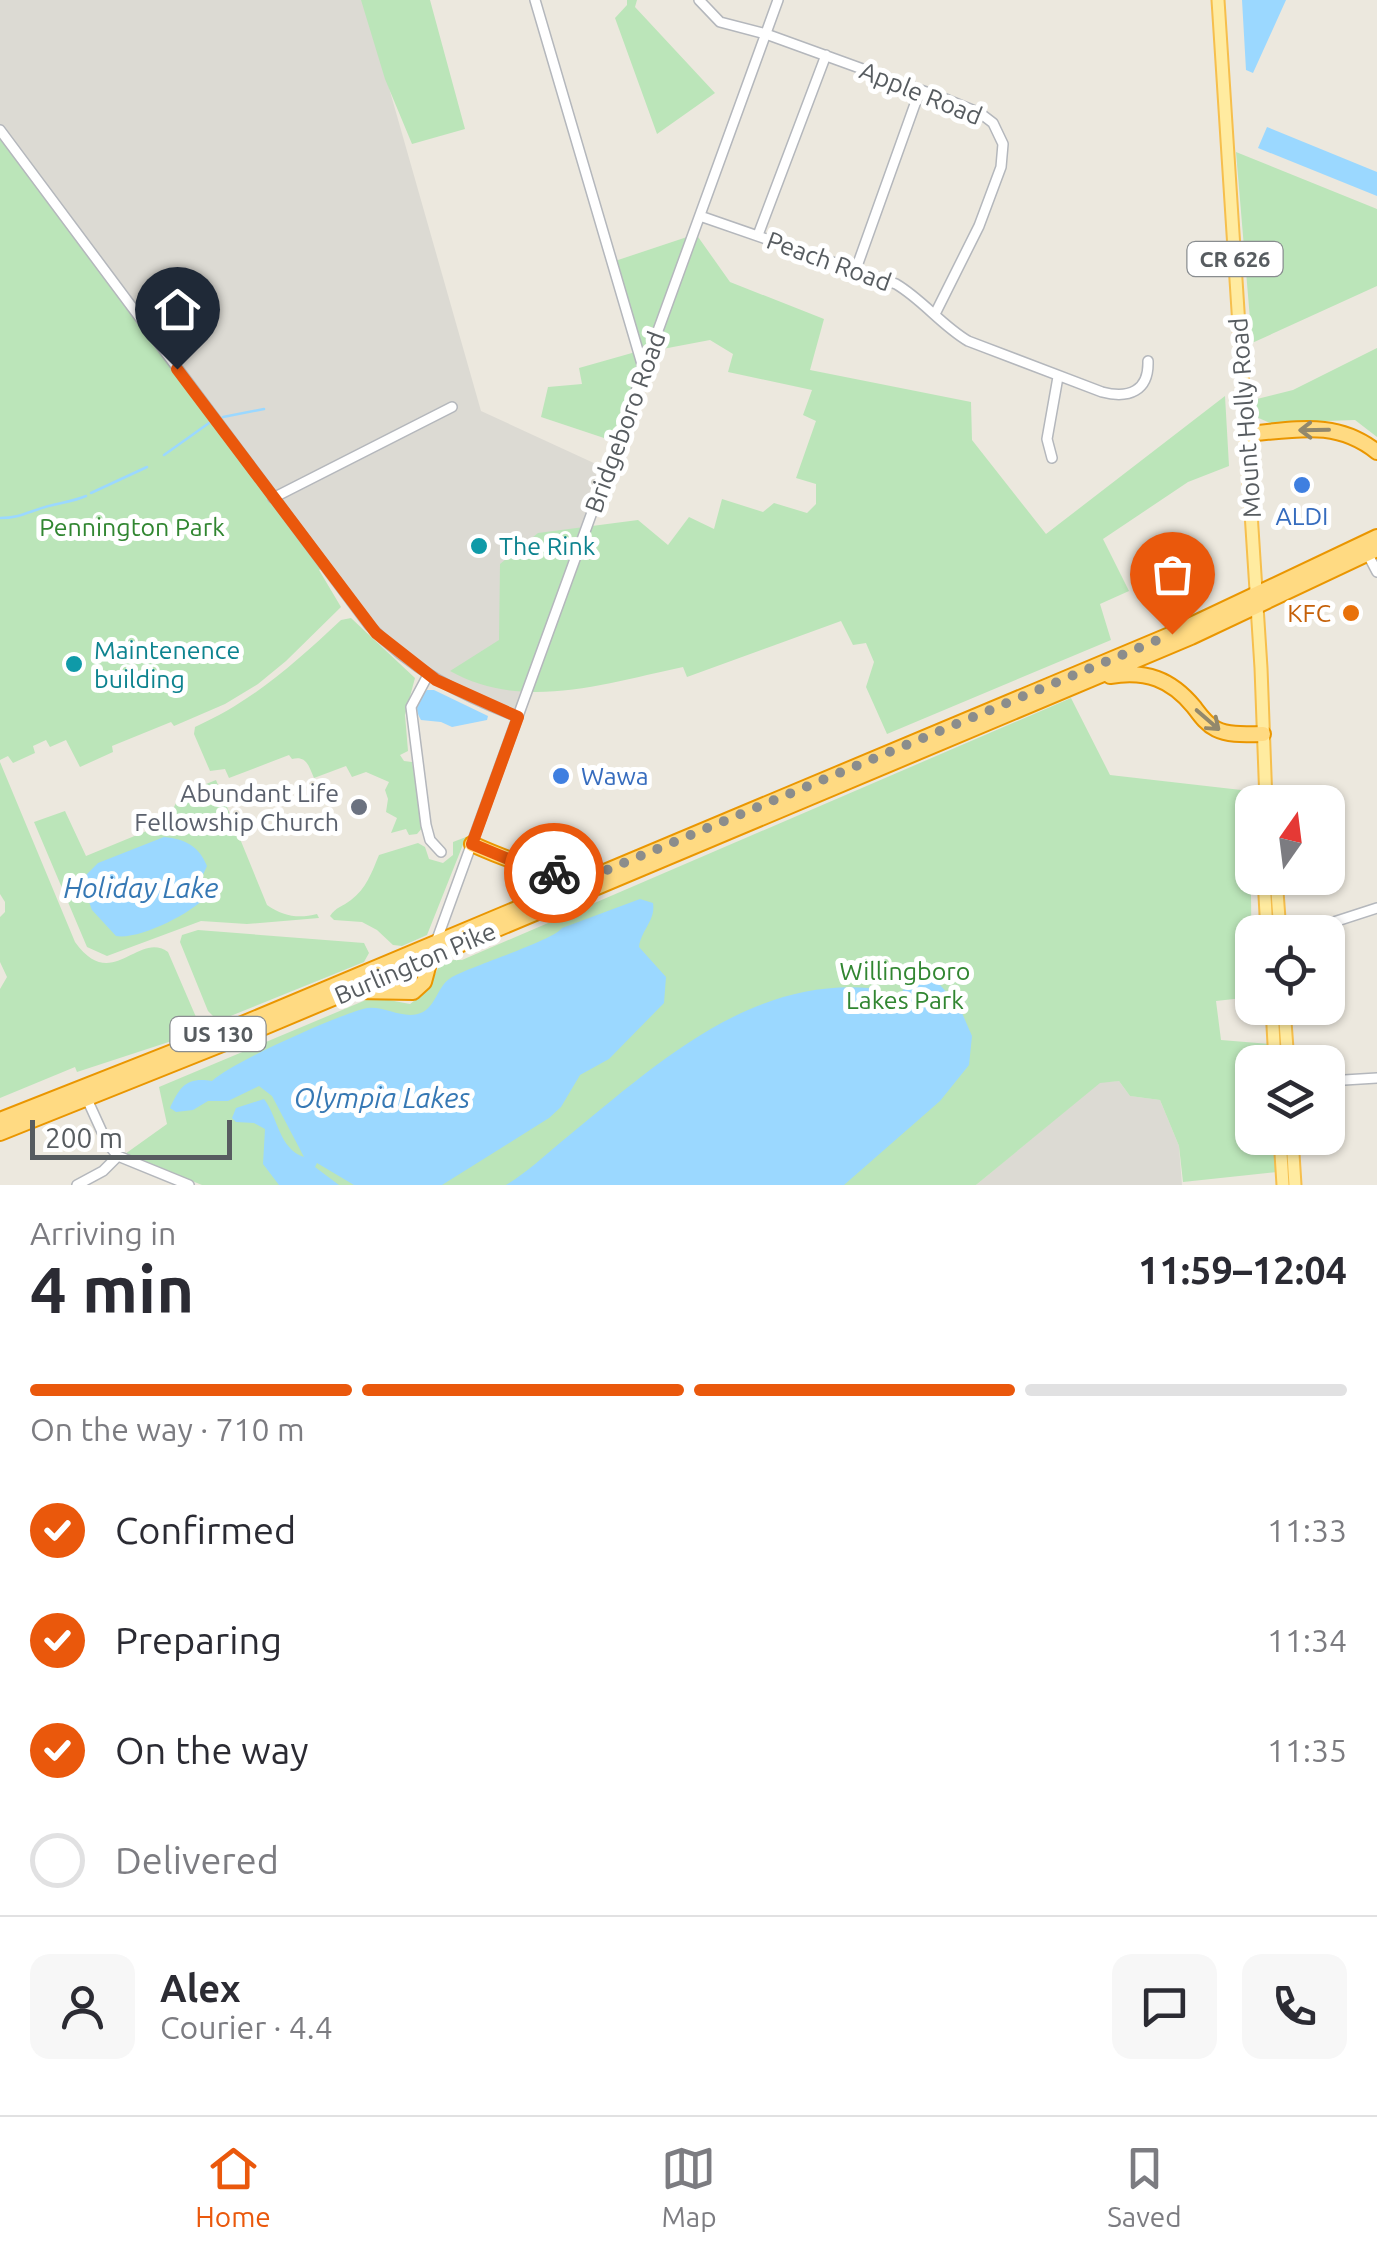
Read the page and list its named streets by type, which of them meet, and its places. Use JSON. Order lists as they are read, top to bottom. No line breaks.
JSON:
{"streets":{"highway":["Burlington Pike","US 130"],"main road":["CR 626","Mount Holly Road"],"street":["Apple Road","Peach Road","Bridgeboro Road"]},"crossings":[["Apple Road","Peach Road"],["Apple Road","Bridgeboro Road"],["CR 626","Mount Holly Road"],["CR 626","Burlington Pike"],["Peach Road","Bridgeboro Road"],["Mount Holly Road","Burlington Pike"],["Bridgeboro Road","Burlington Pike"]],"water":["Holiday Lake","Olympia Lakes"],"parks":["Pennington Park","Willingboro Lakes Park"],"places":["ALDI","The Rink","KFC","Maintenence building","Wawa","Abundant Life Fellowship Church"],"scale_bar":"200 m","north":"top","page":{"scale":"200 m","heading":["4 min","Arriving in","11:59–12:04"],"panel":["Alex","Courier · 4.4"],"bar":"On the way · 710 m","list":[["Confirmed","11:33"],["Preparing","11:34"],["On the way","11:35"],"Delivered"],"tabs":["Home","Map","Saved"]}}
